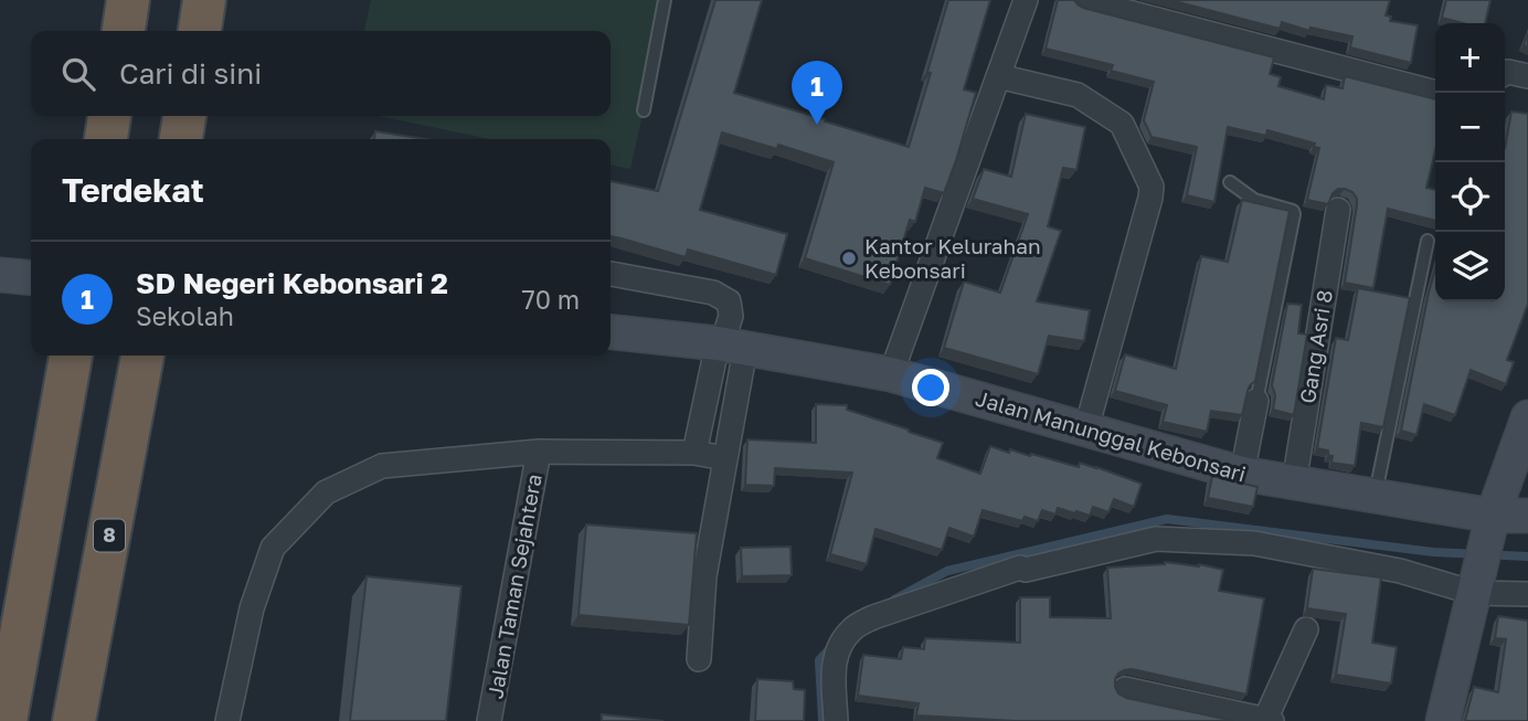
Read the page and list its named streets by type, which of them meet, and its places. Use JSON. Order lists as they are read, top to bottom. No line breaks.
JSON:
{"streets":{"highway":["8"],"street":["Gang Asri 8","Jalan Manunggal Kebonsari","Jalan Taman Sejahtera"]},"crossings":[["Gang Asri 8","Jalan Manunggal Kebonsari"]],"places":["Kantor Kelurahan Kebonsari"],"page":{"map_buttons":["+","−"],"search":"Cari di sini","pins":"1","heading":"Terdekat","list":[{"mark":"1","name":"SD Negeri Kebonsari 2","note":"Sekolah","value":"70 m"}]}}
